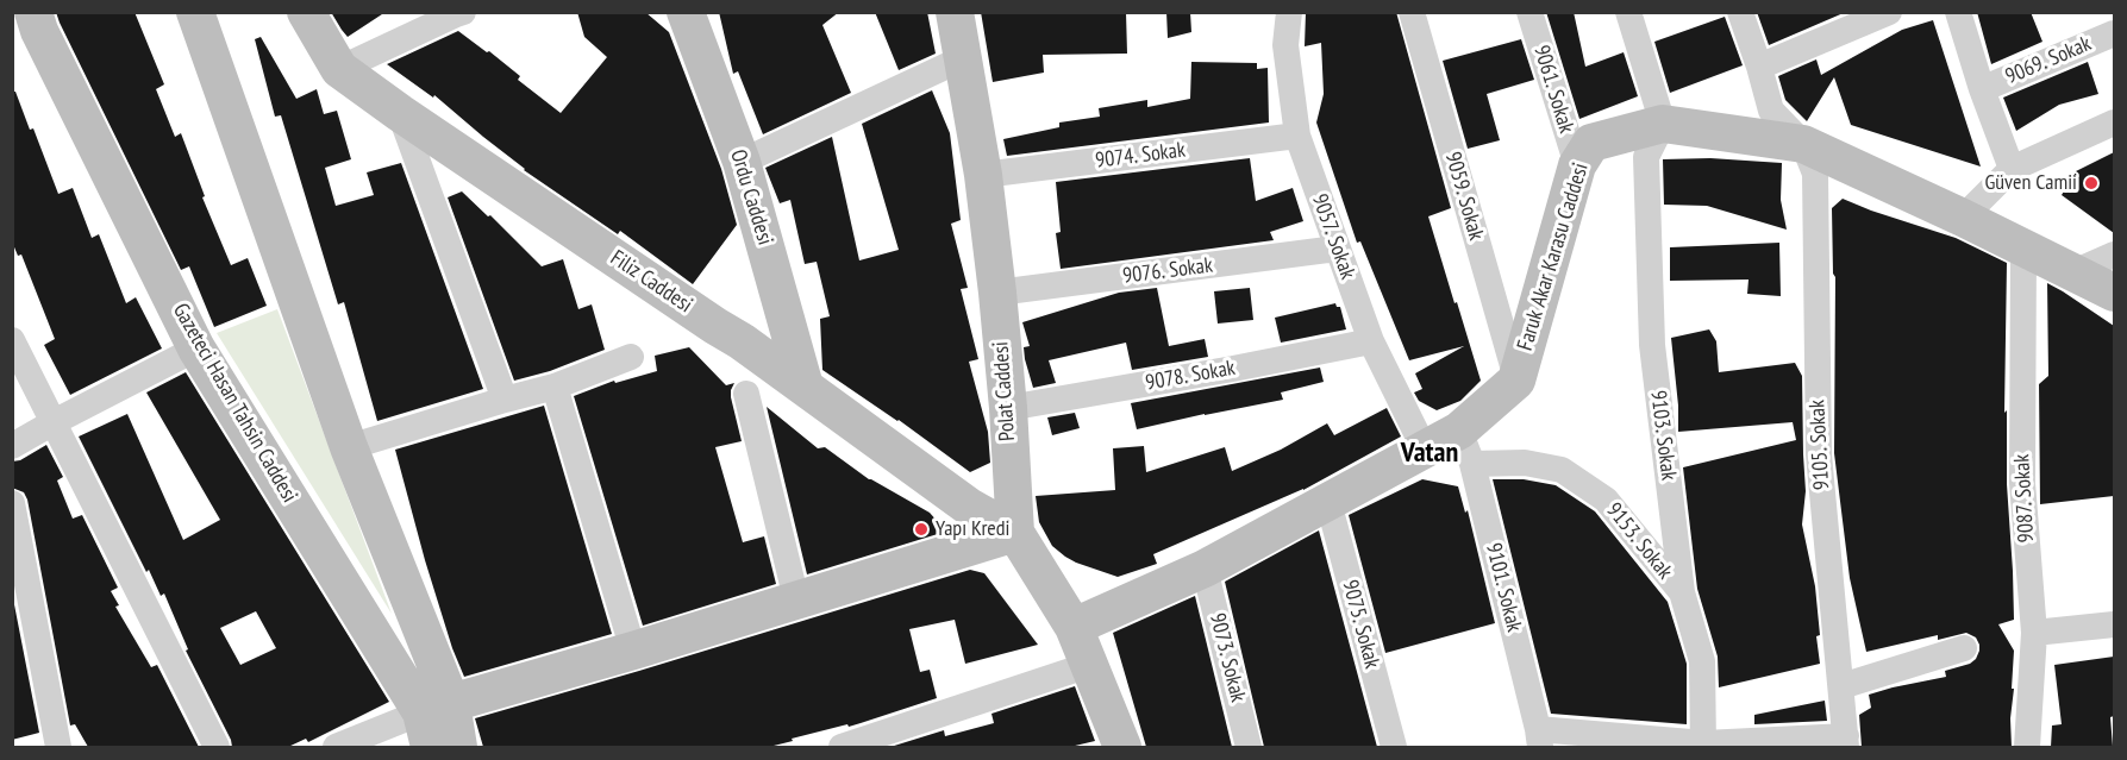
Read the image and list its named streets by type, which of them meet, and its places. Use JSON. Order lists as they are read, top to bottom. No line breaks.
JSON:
{"streets":{"main road":["Ordu Caddesi","Faruk Akar Karasu Caddesi","Filiz Caddesi","Polat Caddesi","Gazeteci Hasan Tahsin Caddesi"],"street":["9069. Sokak","9061. Sokak","9074. Sokak","9059. Sokak","9057. Sokak","9076. Sokak","9078. Sokak","9103. Sokak","9105. Sokak","9087. Sokak","9153. Sokak","9101. Sokak","9075. Sokak","9073. Sokak"]},"crossings":[["9061. Sokak","Faruk Akar Karasu Caddesi"],["9074. Sokak","9057. Sokak"],["9074. Sokak","Polat Caddesi"],["9059. Sokak","Faruk Akar Karasu Caddesi"],["Ordu Caddesi","Filiz Caddesi"],["9057. Sokak","Faruk Akar Karasu Caddesi"],["9057. Sokak","9076. Sokak"],["9057. Sokak","9078. Sokak"],["Faruk Akar Karasu Caddesi","Polat Caddesi"],["Faruk Akar Karasu Caddesi","9103. Sokak"],["Faruk Akar Karasu Caddesi","9105. Sokak"],["Faruk Akar Karasu Caddesi","9087. Sokak"],["Faruk Akar Karasu Caddesi","9153. Sokak"],["Faruk Akar Karasu Caddesi","9101. Sokak"],["Faruk Akar Karasu Caddesi","9075. Sokak"],["Faruk Akar Karasu Caddesi","9073. Sokak"],["9076. Sokak","Polat Caddesi"],["Filiz Caddesi","Polat Caddesi"],["9078. Sokak","Polat Caddesi"],["9103. Sokak","9153. Sokak"],["9153. Sokak","9101. Sokak"]],"districts":["Vatan"],"places":["Güven Camii","Yapı Kredi"]}
